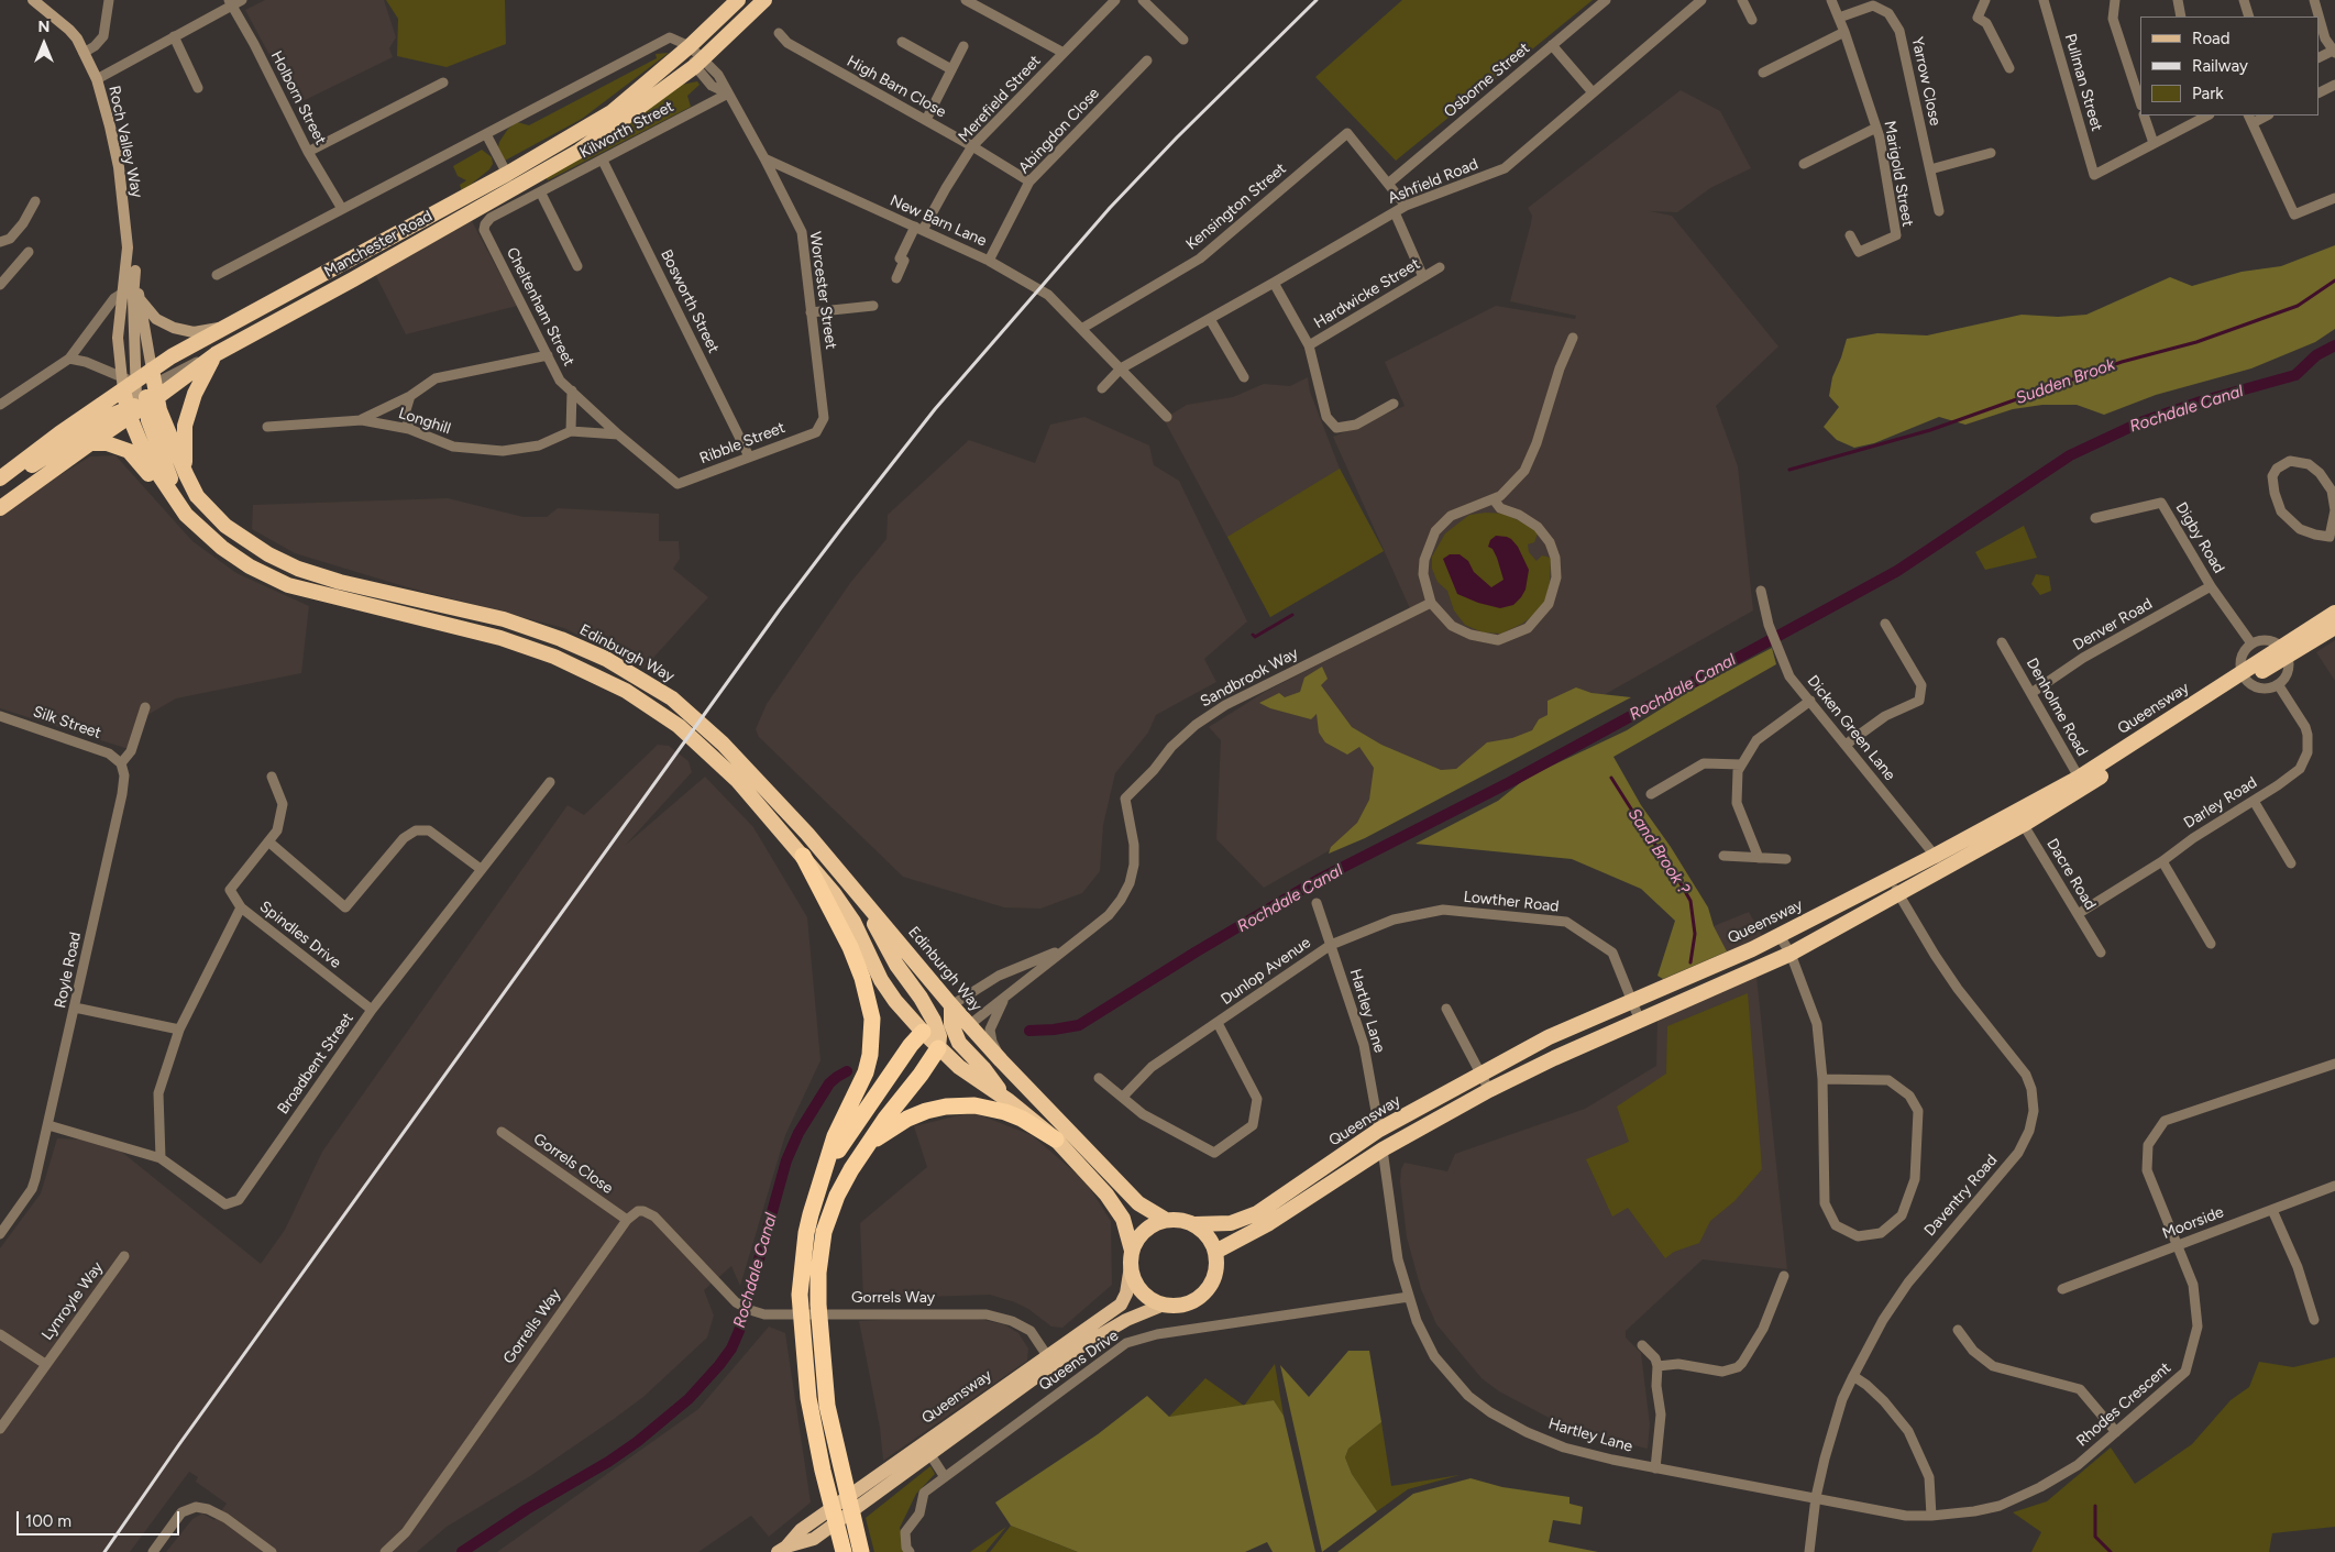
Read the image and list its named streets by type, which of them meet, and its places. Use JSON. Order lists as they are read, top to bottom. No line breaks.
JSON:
{"streets":{"highway":["Manchester Road","Edinburgh Way","Queensway"],"main road":["Roch Valley Way"],"street":["Osborne Street","Yarrow Close","Pullman Street","High Barn Close","Holborn Street","Merefield Street","Kilworth Street","Abingdon Close","Marigold Street","Ashfield Road","Kensington Street","New Barn Lane","Worcester Street","Hardwicke Street","Bosworth Street","Cheltenham Street","Longhill","Ribble Street","Digby Road","Denver Road","Sandbrook Way","Denholme Road","Silk Street","Dicken Green Lane","Darley Road","Dacre Road","Lowther Road","Spindles Drive","Royle Road","Dunlop Avenue","Hartley Lane","Broadbent Street","Gorrels Close","Daventry Road","Moorside","Gorrels Way","Lynroyle Way","Gorrells Way","Queens Drive","Rhodes Crescent"]},"crossings":[["Osborne Street","Kensington Street"],["Yarrow Close","Marigold Street"],["High Barn Close","Merefield Street"],["High Barn Close","Abingdon Close"],["Merefield Street","New Barn Lane"],["Kilworth Street","Bosworth Street"],["Kilworth Street","Cheltenham Street"],["Abingdon Close","New Barn Lane"],["Ashfield Road","New Barn Lane"],["Kensington Street","New Barn Lane"],["New Barn Lane","Worcester Street"],["Manchester Road","Edinburgh Way"],["Worcester Street","Ribble Street"],["Bosworth Street","Ribble Street"],["Cheltenham Street","Ribble Street"],["Digby Road","Denver Road"],["Denver Road","Denholme Road"],["Edinburgh Way","Sandbrook Way"],["Edinburgh Way","Queensway"],["Denholme Road","Queensway"],["Queensway","Dicken Green Lane"],["Queensway","Dacre Road"],["Queensway","Lowther Road"],["Queensway","Hartley Lane"],["Queensway","Daventry Road"],["Queensway","Gorrels Way"],["Silk Street","Royle Road"],["Darley Road","Dacre Road"],["Lowther Road","Dunlop Avenue"],["Lowther Road","Hartley Lane"],["Spindles Drive","Broadbent Street"],["Royle Road","Broadbent Street"],["Dunlop Avenue","Hartley Lane"],["Hartley Lane","Daventry Road"],["Hartley Lane","Queens Drive"],["Hartley Lane","Rhodes Crescent"],["Gorrels Close","Gorrels Way"],["Gorrels Close","Gorrells Way"],["Daventry Road","Rhodes Crescent"],["Moorside","Rhodes Crescent"],["Gorrels Way","Gorrells Way"]],"water":["Sudden Brook","Rochdale Canal","Sand Brook ?"],"legend":["Road","Railway","Park"],"scale_bar":"100 m","north":"top"}
